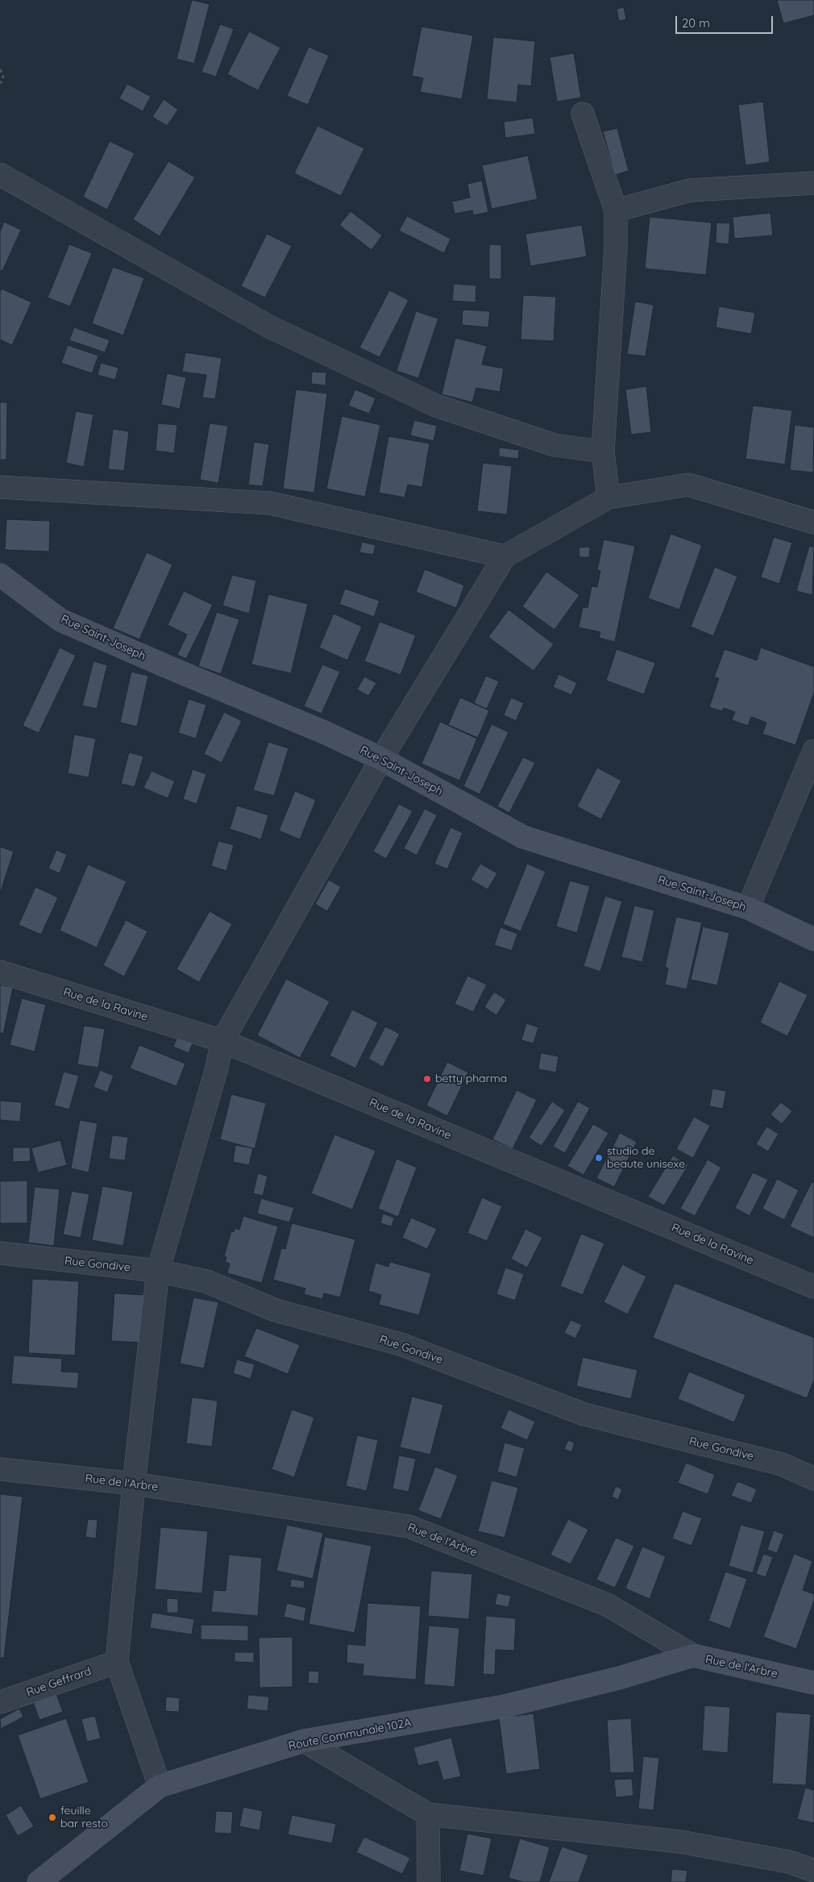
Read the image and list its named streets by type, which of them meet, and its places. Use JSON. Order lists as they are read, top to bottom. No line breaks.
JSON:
{"streets":{"street":["Rue Saint-Joseph","Rue de la Ravine","Rue Gondive","Rue de l'Arbre","Rue Geffrard","Route Communale 102A"]},"crossings":[["Rue de l'Arbre","Route Communale 102A"]],"places":["betty pharma","studio de beaute unisexe","feuille bar resto"],"scale_bar":"20 m"}
